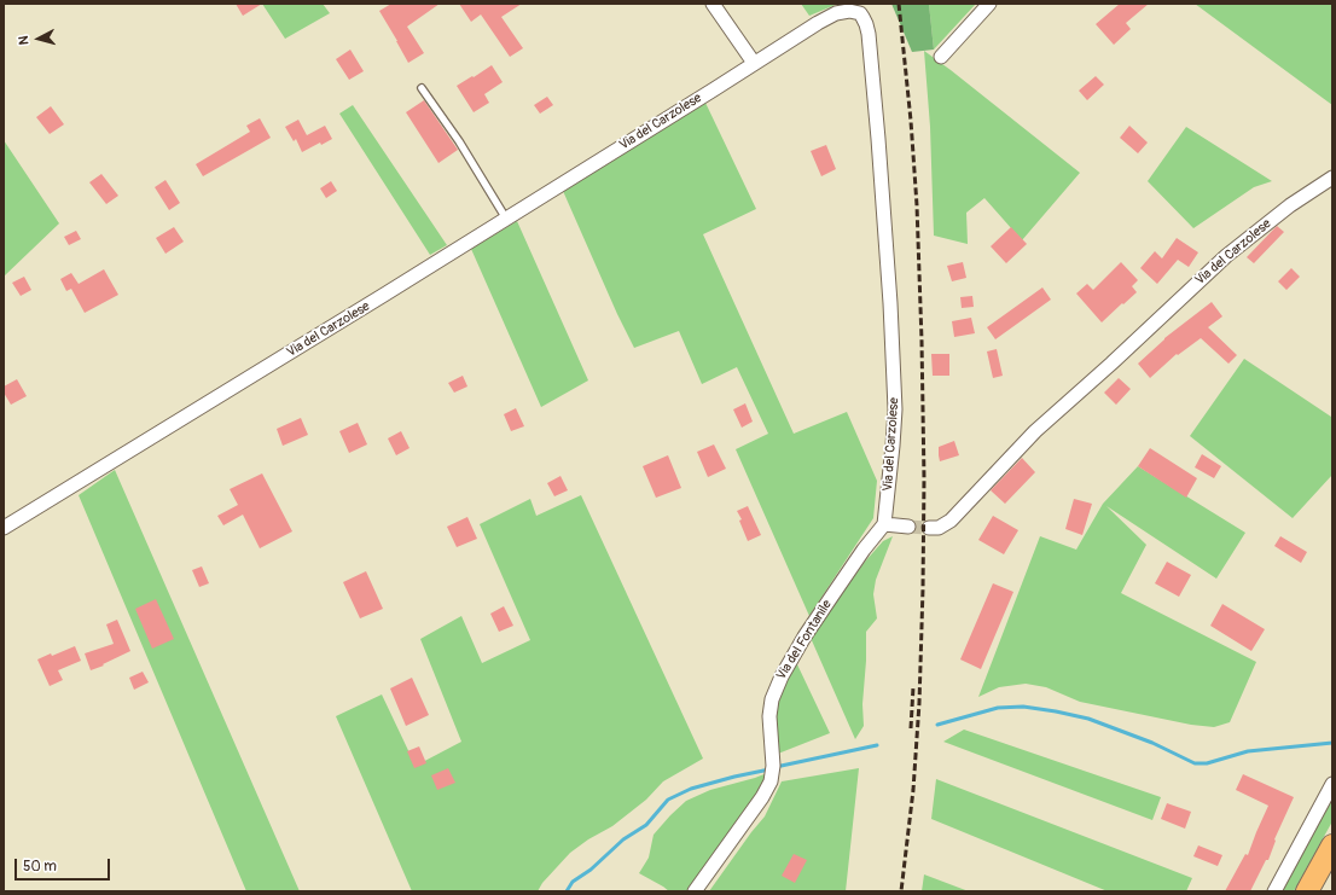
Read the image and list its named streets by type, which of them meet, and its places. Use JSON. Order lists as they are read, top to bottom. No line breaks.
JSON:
{"streets":{"street":["Via del Carzolese","Via del Fontanile"]},"crossings":[["Via del Carzolese","Via del Fontanile"]],"scale_bar":"50 m","north":"left"}
